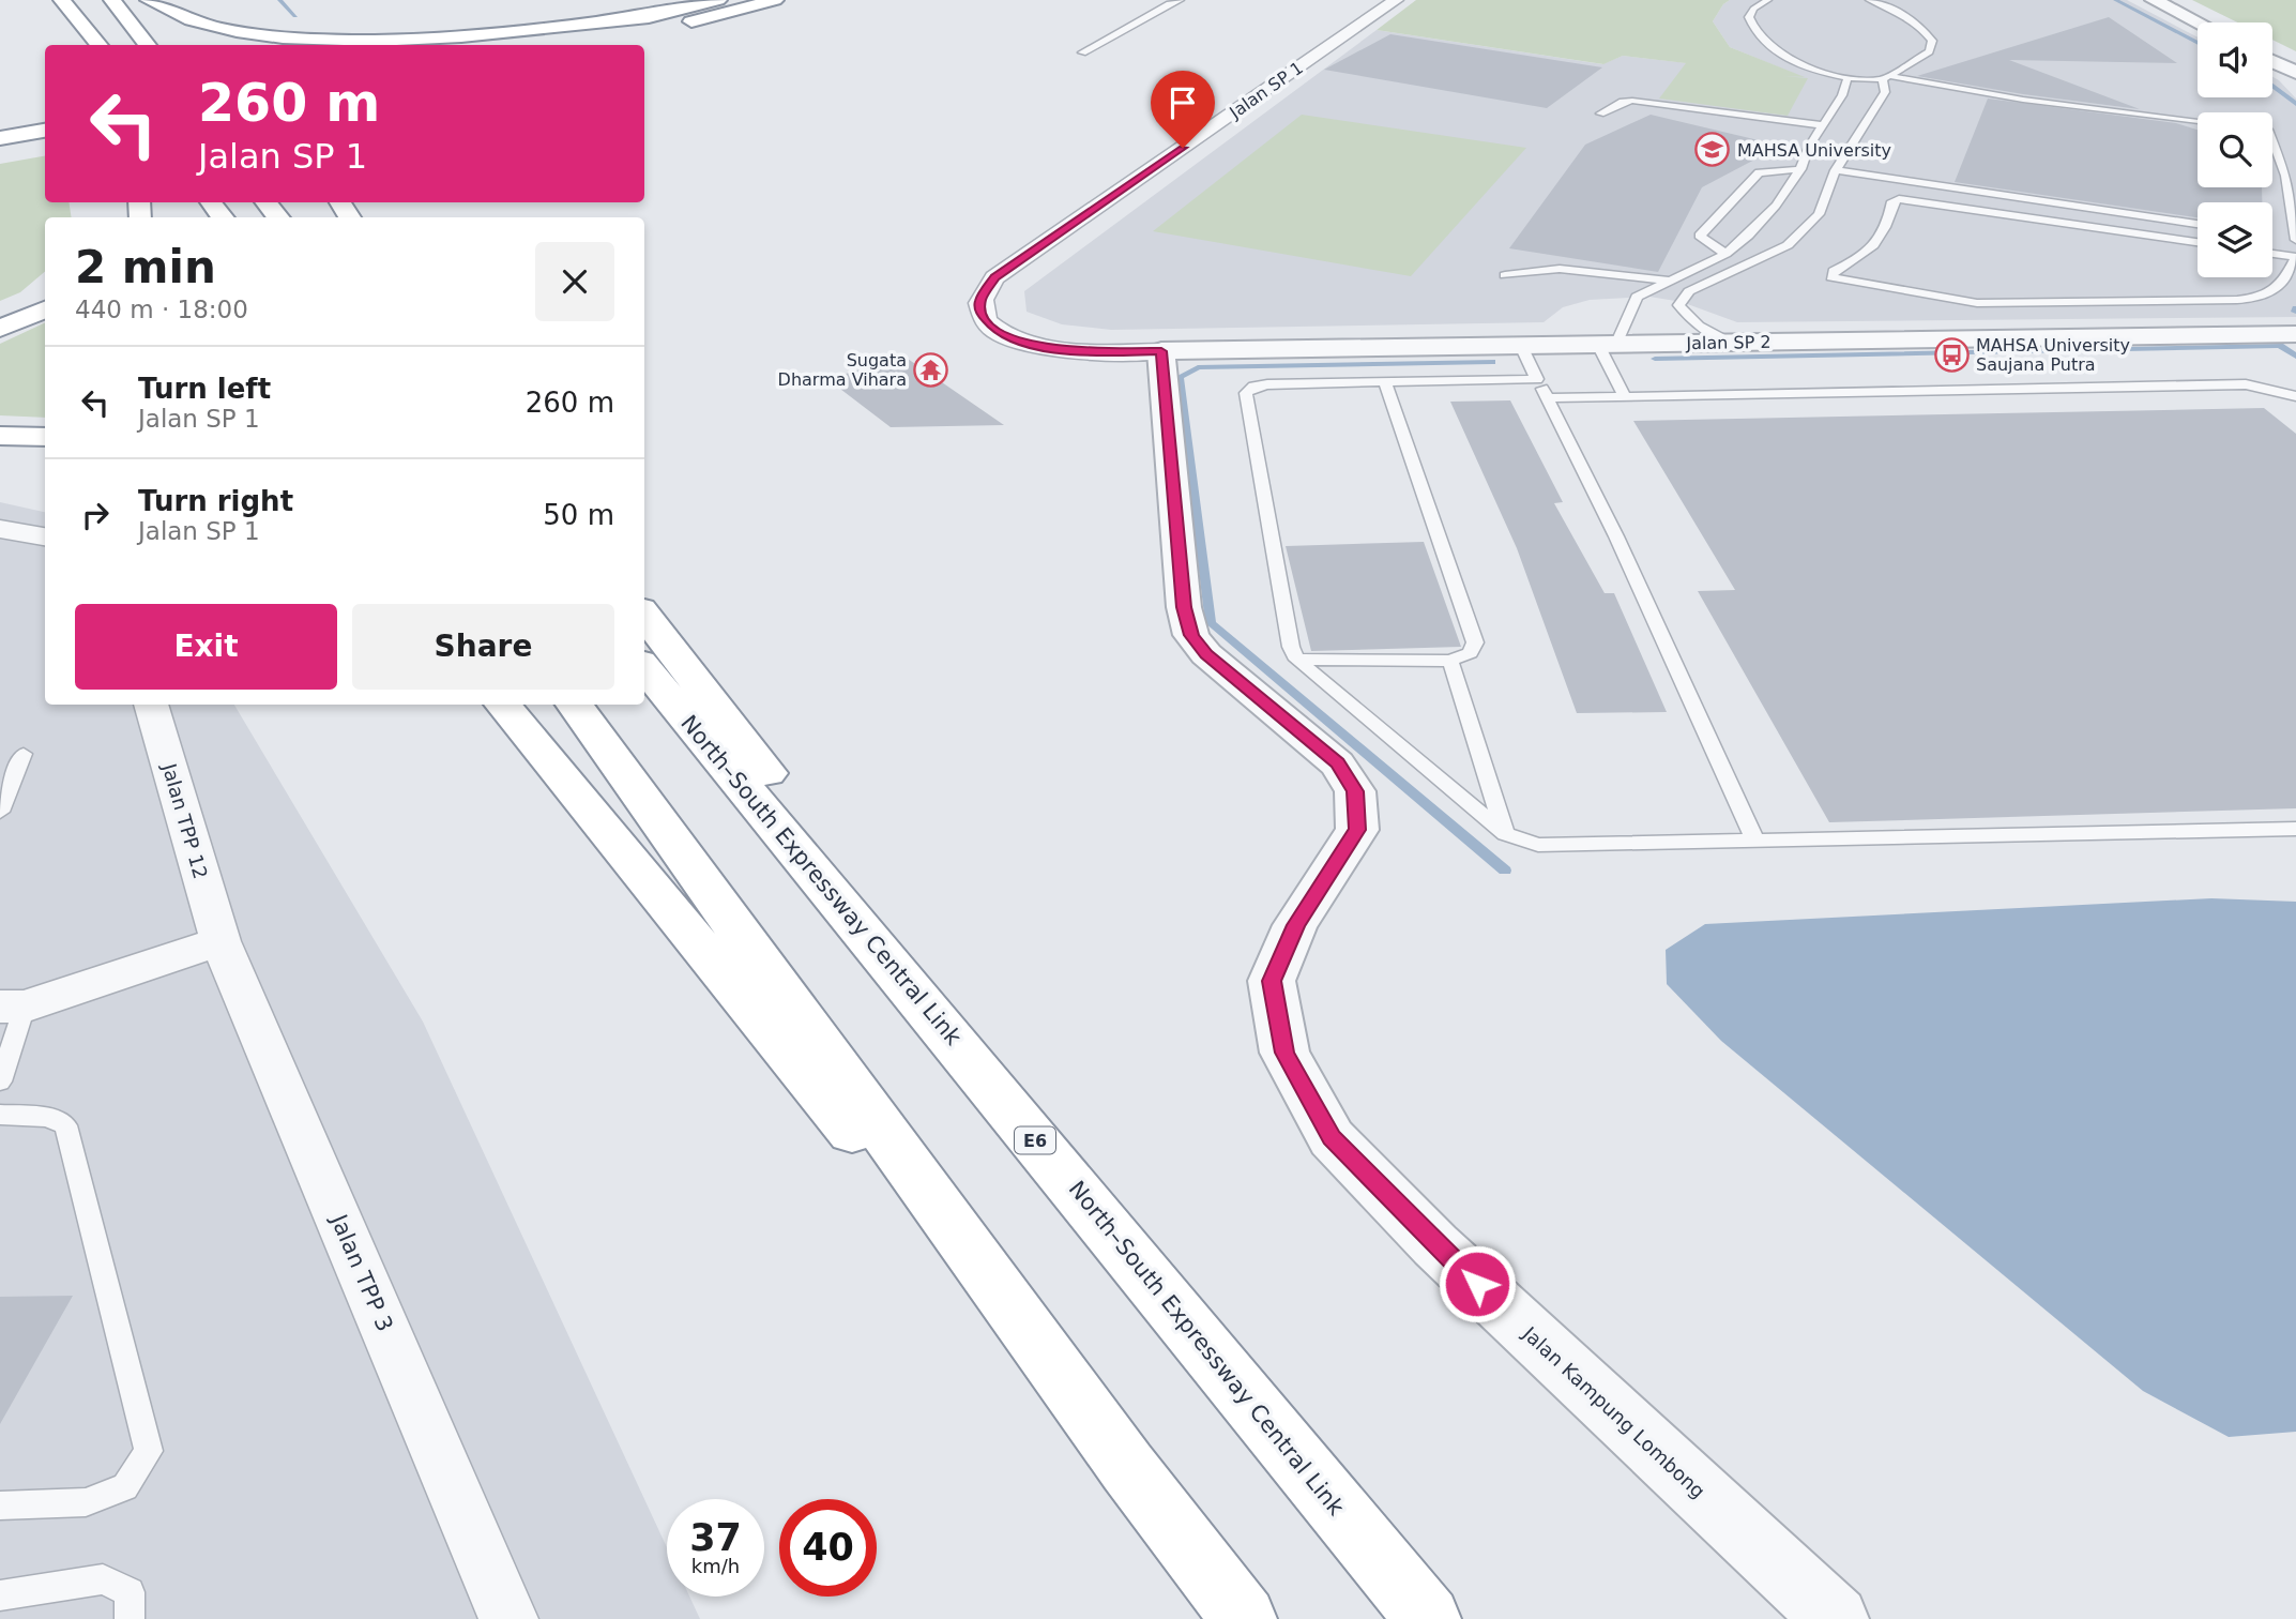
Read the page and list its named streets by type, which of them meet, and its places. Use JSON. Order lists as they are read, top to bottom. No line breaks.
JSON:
{"streets":{"highway":["North–South Expressway Central Link","E6"],"street":["Jalan SP 1","Jalan SP 2","Jalan TPP 12","Jalan TPP 3","Jalan Kampung Lombong"]},"crossings":[["Jalan SP 1","Jalan SP 2"],["Jalan SP 1","Jalan Kampung Lombong"],["Jalan SP 2","Jalan Kampung Lombong"],["Jalan TPP 12","Jalan TPP 3"]],"places":{"school or university":["MAHSA University"],"bus stop":["MAHSA University Saujana Putra"],"temple":["Sugata Dharma Vihara"]},"page":{"turn":["260 m","Jalan SP 1"],"heading":["2 min","440 m · 18:00"],"list":[{"name":"Turn left","note":"Jalan SP 1","value":"260 m"},{"name":"Turn right","note":"Jalan SP 1","value":"50 m"}],"buttons":["Exit","Share"],"speed":"37 km/h","limit":"40"}}
